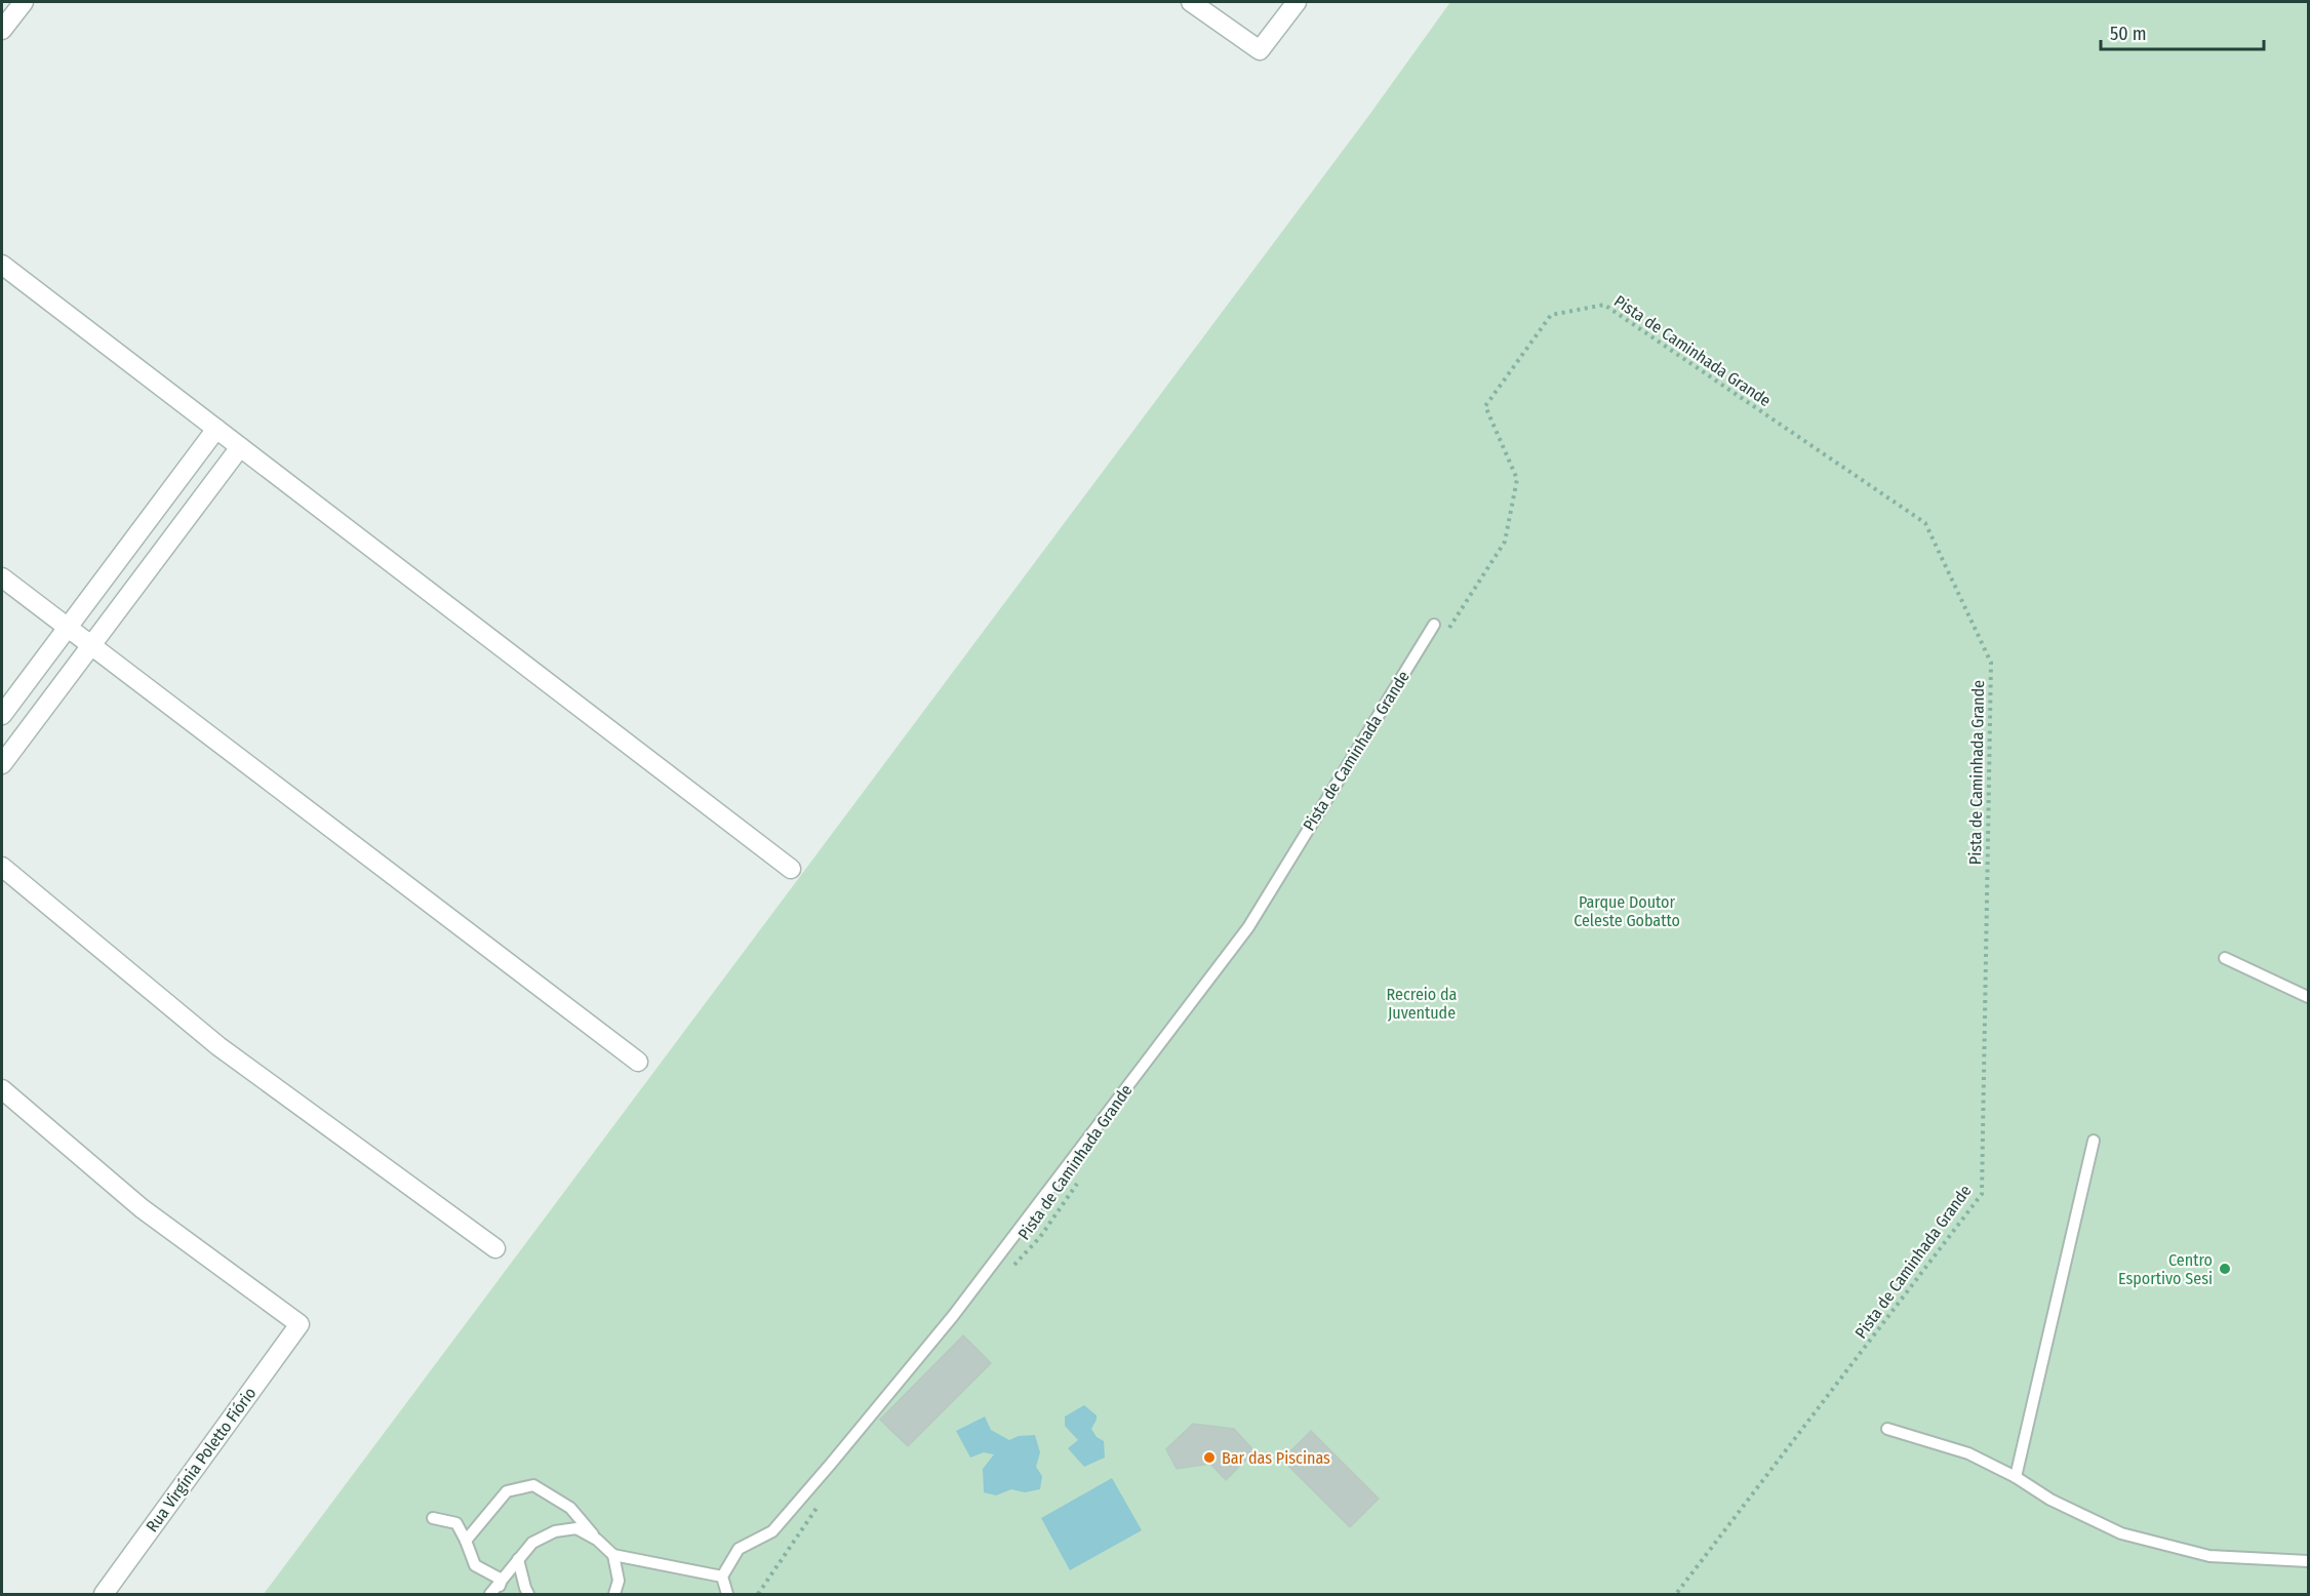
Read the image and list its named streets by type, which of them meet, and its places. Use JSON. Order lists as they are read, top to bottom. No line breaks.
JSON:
{"streets":{"street":["Rua Virgínia Poletto Fiório"],"path":["Pista de Caminhada Grande"]},"parks":["Parque Doutor Celeste Gobatto","Recreio da Juventude"],"places":["Centro Esportivo Sesi","Bar das Piscinas"],"scale_bar":"50 m"}
